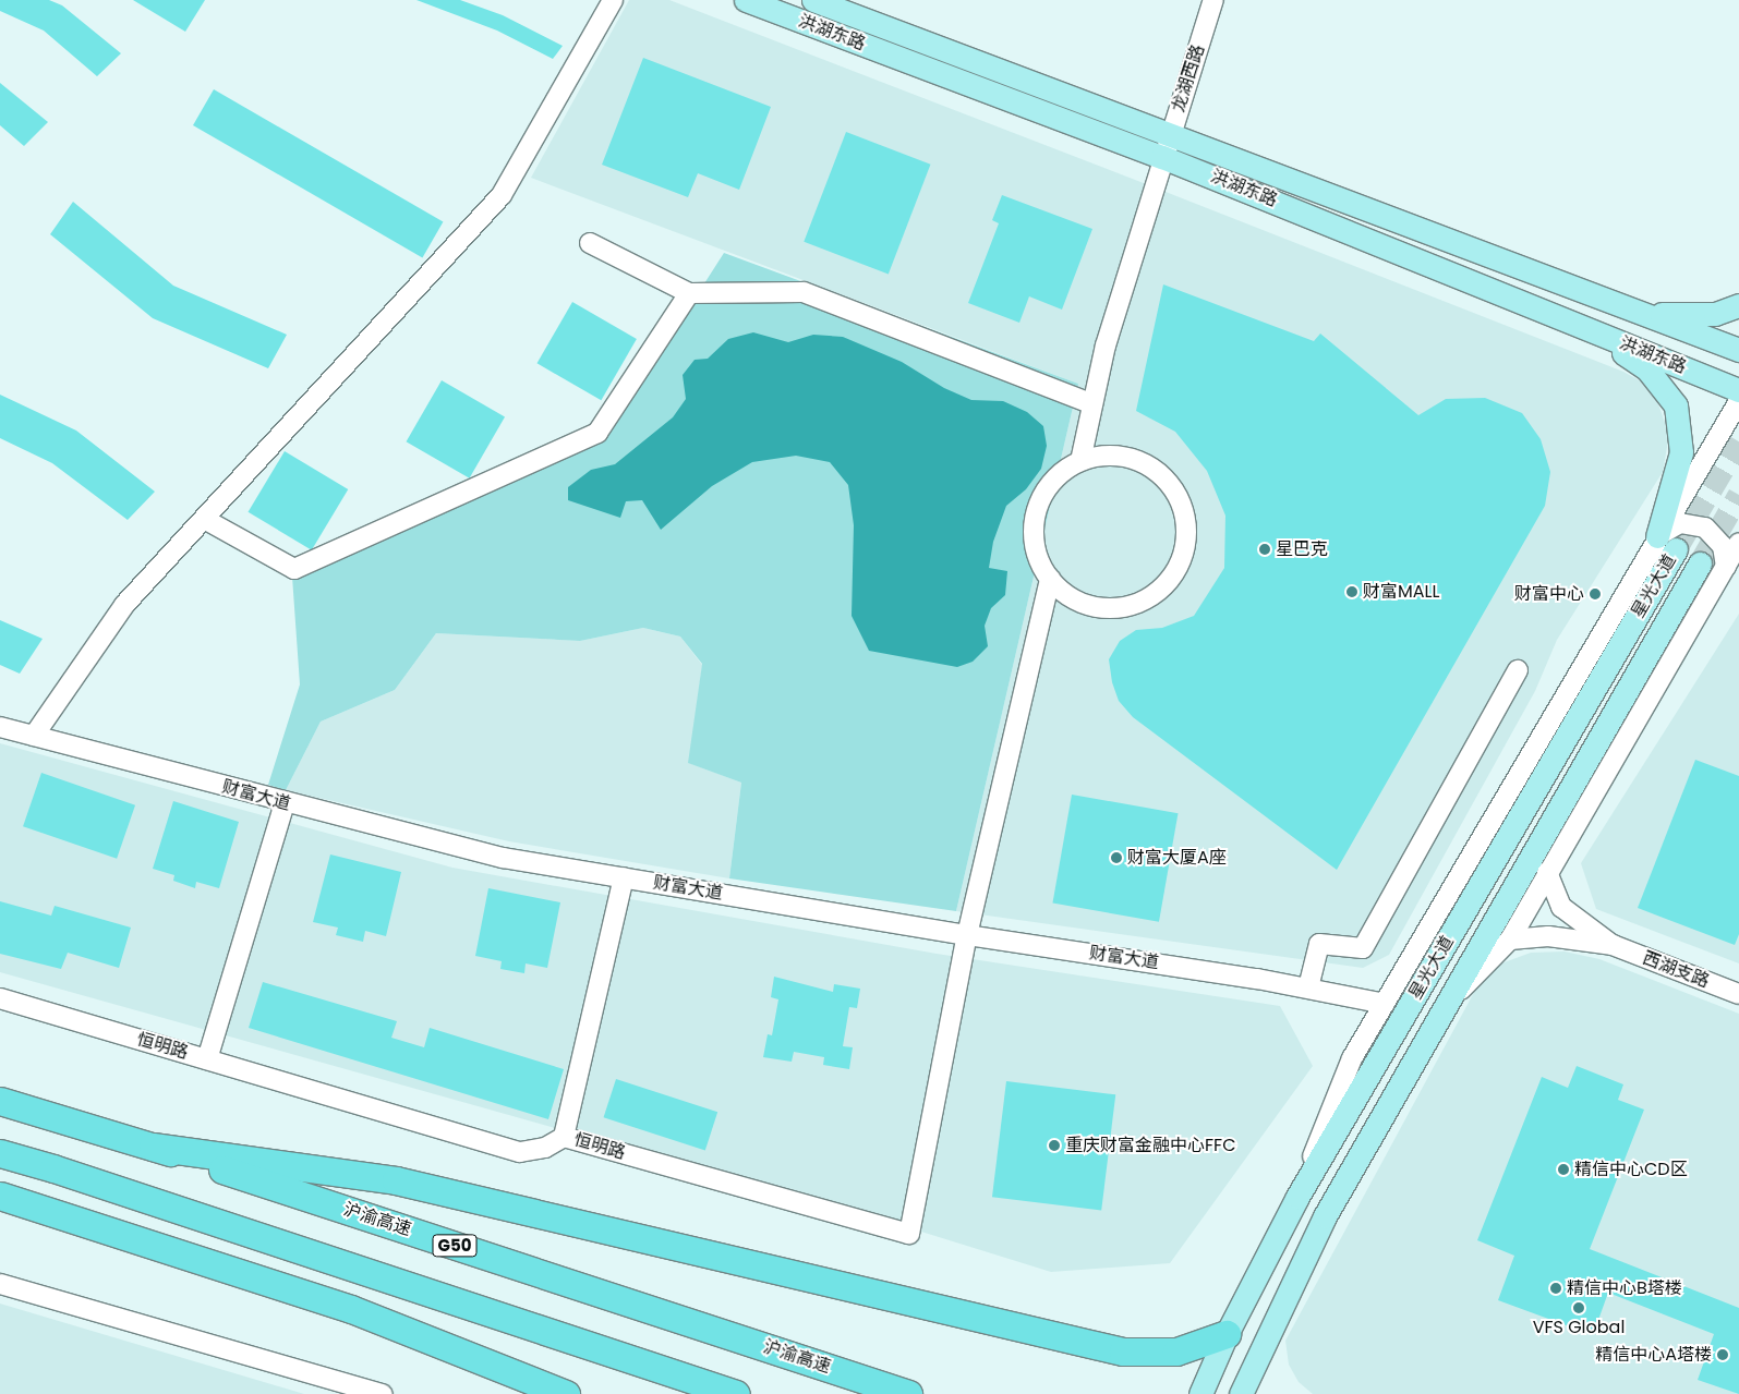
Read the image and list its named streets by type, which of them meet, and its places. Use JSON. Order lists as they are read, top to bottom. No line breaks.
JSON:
{"streets":{"highway":["沪渝高速","G50"],"main road":["洪湖东路","星光大道"],"street":["龙湖西路","财富大道","西湖支路","恒明路"]},"crossings":[["洪湖东路","龙湖西路"],["洪湖东路","星光大道"],["财富大道","恒明路"]],"places":["星巴克","财富MALL","财富中心","财富大厦A座","重庆财富金融中心FFC","精信中心CD区","精信中心B塔楼","VFS Global","精信中心A塔楼"]}
